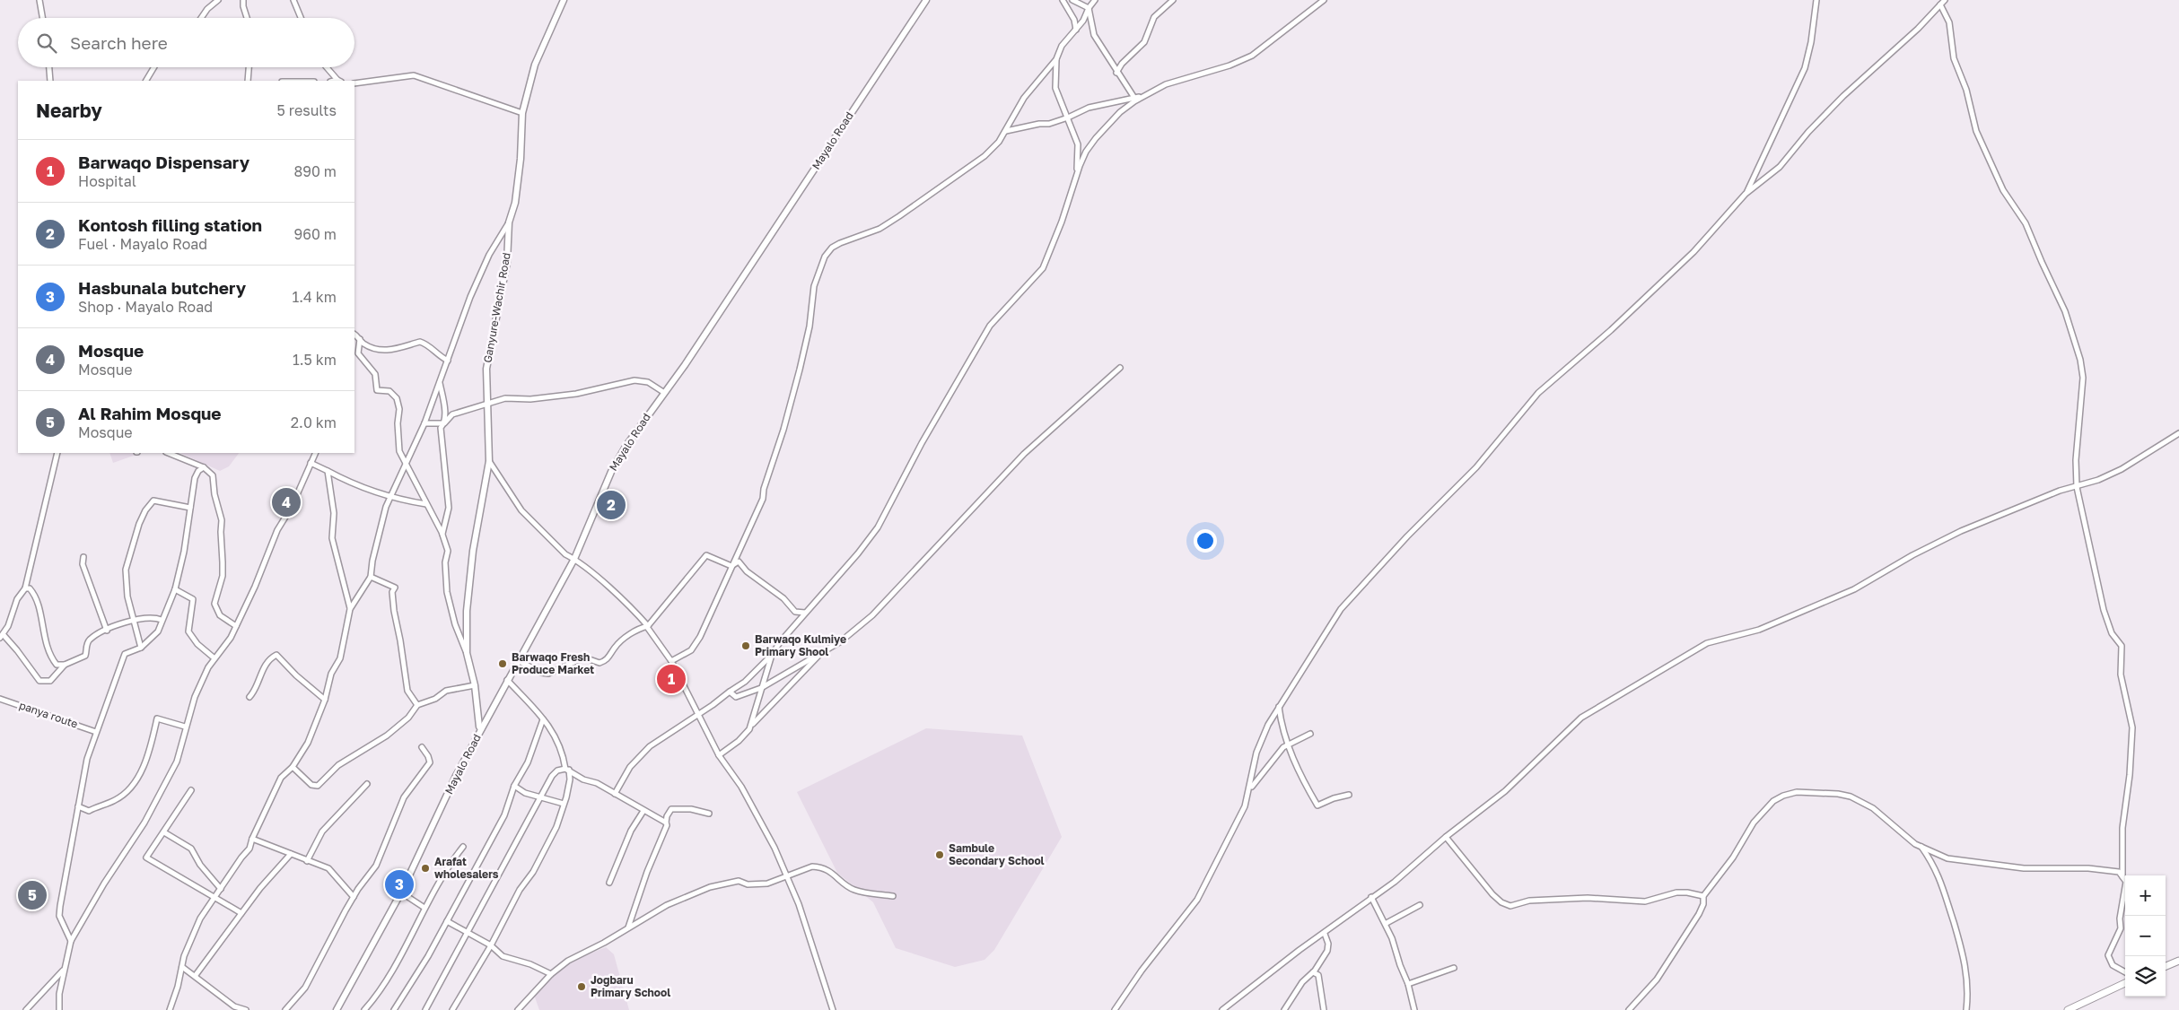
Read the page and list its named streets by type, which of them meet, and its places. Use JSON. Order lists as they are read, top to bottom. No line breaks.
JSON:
{"streets":{"street":["Mayalo Road","Ganyure-Wachir Road","panya route"]},"crossings":[["Mayalo Road","Ganyure-Wachir Road"]],"places":["Barwaqo Kulmiye Primary Shool","Barwaqo Fresh Produce Market","Sambule Secondary School","Arafat wholesalers","Jogbaru Primary School"],"page":{"search":"Search here","heading":["Nearby","5 results"],"list":[{"mark":"1","name":"Barwaqo Dispensary","note":"Hospital","value":"890 m"},{"mark":"2","name":"Kontosh filling station","note":"Fuel · Mayalo Road","value":"960 m"},{"mark":"3","name":"Hasbunala butchery","note":"Shop · Mayalo Road","value":"1.4 km"},{"mark":"4","name":"Mosque","note":"Mosque","value":"1.5 km"},{"mark":"5","name":"Al Rahim Mosque","note":"Mosque","value":"2.0 km"}],"pins":["4","2","1","3","5"],"map_buttons":["+","−"]}}
